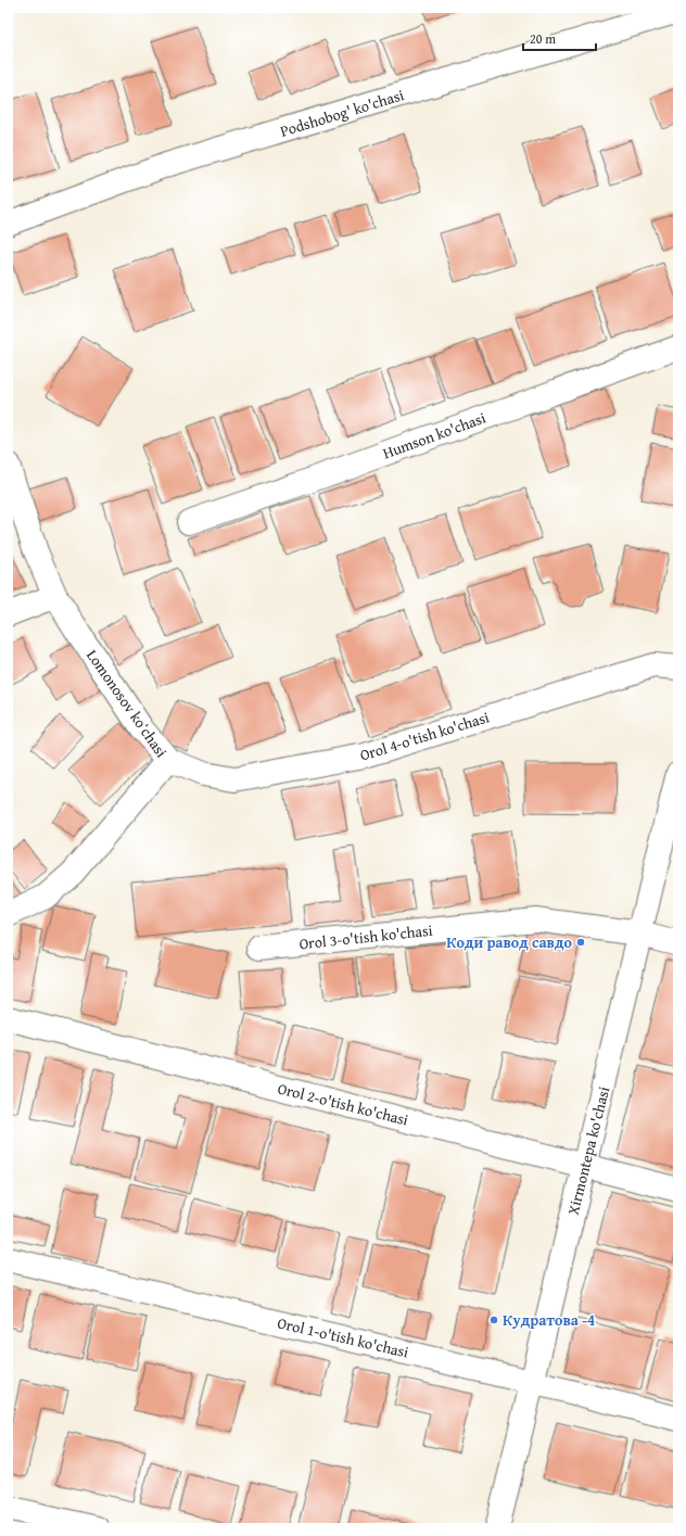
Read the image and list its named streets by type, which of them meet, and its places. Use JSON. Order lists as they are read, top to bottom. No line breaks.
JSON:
{"streets":{"street":["Podshobog' ko'chasi","Humson ko'chasi","Lomonosov koʻchasi","Orol 4-o'tish ko'chasi","Orol 3-o'tish ko'chasi","Orol 2-o'tish ko'chasi","Xirmontepa ko'chasi","Orol 1-o'tish ko'chasi"]},"crossings":[["Lomonosov koʻchasi","Orol 4-o'tish ko'chasi"],["Orol 3-o'tish ko'chasi","Xirmontepa ko'chasi"],["Orol 2-o'tish ko'chasi","Xirmontepa ko'chasi"],["Xirmontepa ko'chasi","Orol 1-o'tish ko'chasi"]],"places":["Коди равод савдо","Кудратова -4"],"scale_bar":"20 m"}
